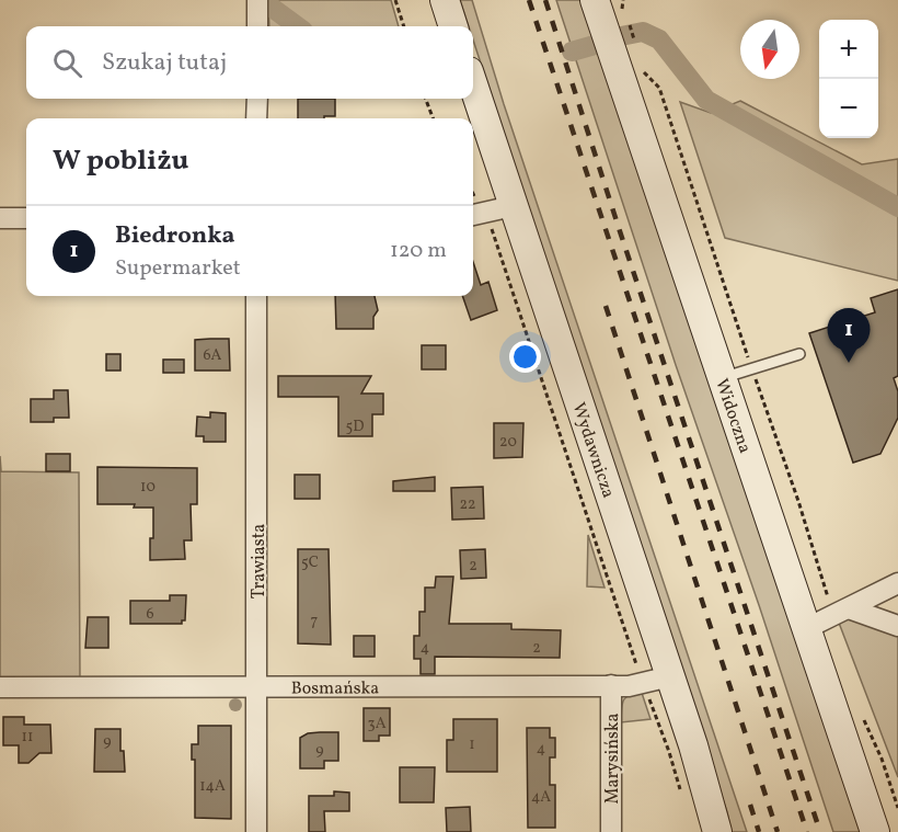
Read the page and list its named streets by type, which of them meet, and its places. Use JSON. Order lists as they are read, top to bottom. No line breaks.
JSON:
{"streets":{"main road":["Widoczna","Wydawnicza"],"street":["Trawiasta","Bosmańska","Marysińska"]},"crossings":[["Wydawnicza","Bosmańska"],["Trawiasta","Bosmańska"],["Bosmańska","Marysińska"]],"house_numbers":["6A","5D","20","10","22","5C","2","6","7","4","2","3A","11","9","1","4","9","14A","4A"],"north":"bottom","page":{"map_buttons":["+","−"],"search":"Szukaj tutaj","heading":"W pobliżu","list":[{"mark":"1","name":"Biedronka","note":"Supermarket","value":"120 m"}],"pins":"1"}}
